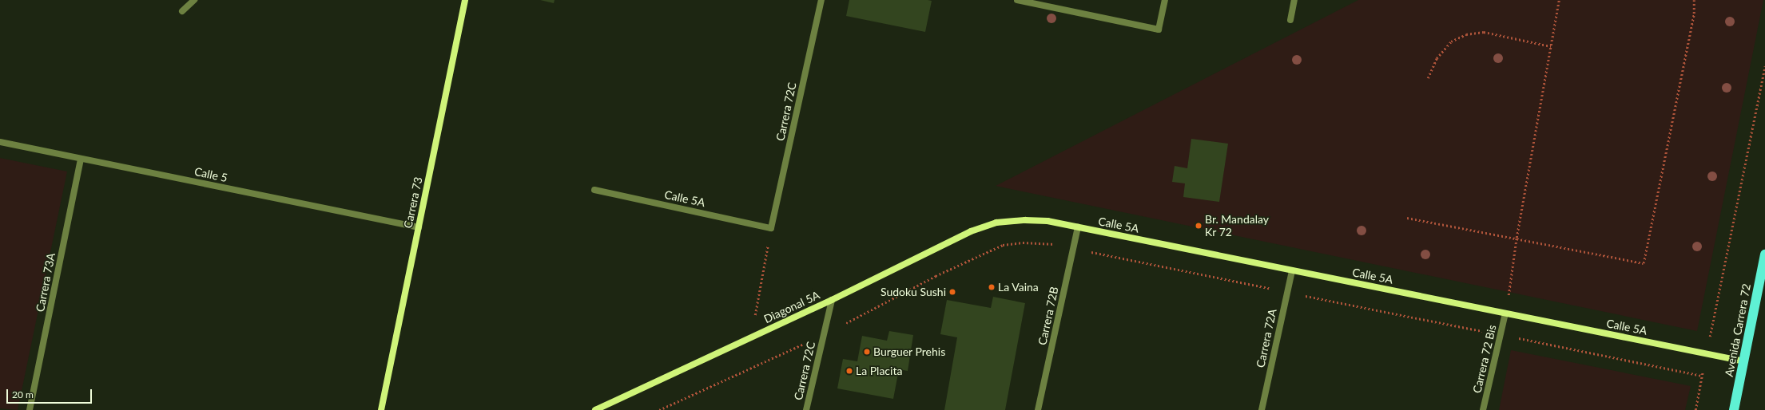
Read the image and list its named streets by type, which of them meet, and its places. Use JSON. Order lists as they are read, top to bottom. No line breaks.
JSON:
{"streets":{"highway":["Avenida Carrera 72"],"street":["Carrera 72C","Calle 5","Calle 5A","Carrera 73","Carrera 73A","Diagonal 5A","Carrera 72B","Carrera 72A","Carrera 72 Bis"]},"crossings":[["Carrera 72C","Calle 5A"],["Carrera 72C","Diagonal 5A"],["Calle 5","Carrera 73"],["Calle 5","Carrera 73A"],["Calle 5A","Diagonal 5A"],["Calle 5A","Carrera 72B"],["Calle 5A","Avenida Carrera 72"],["Calle 5A","Carrera 72A"],["Calle 5A","Carrera 72 Bis"]],"places":["Br. Mandalay Kr 72","La Vaina","Sudoku Sushi","Burguer Prehis","La Placita"],"scale_bar":"20 m"}
